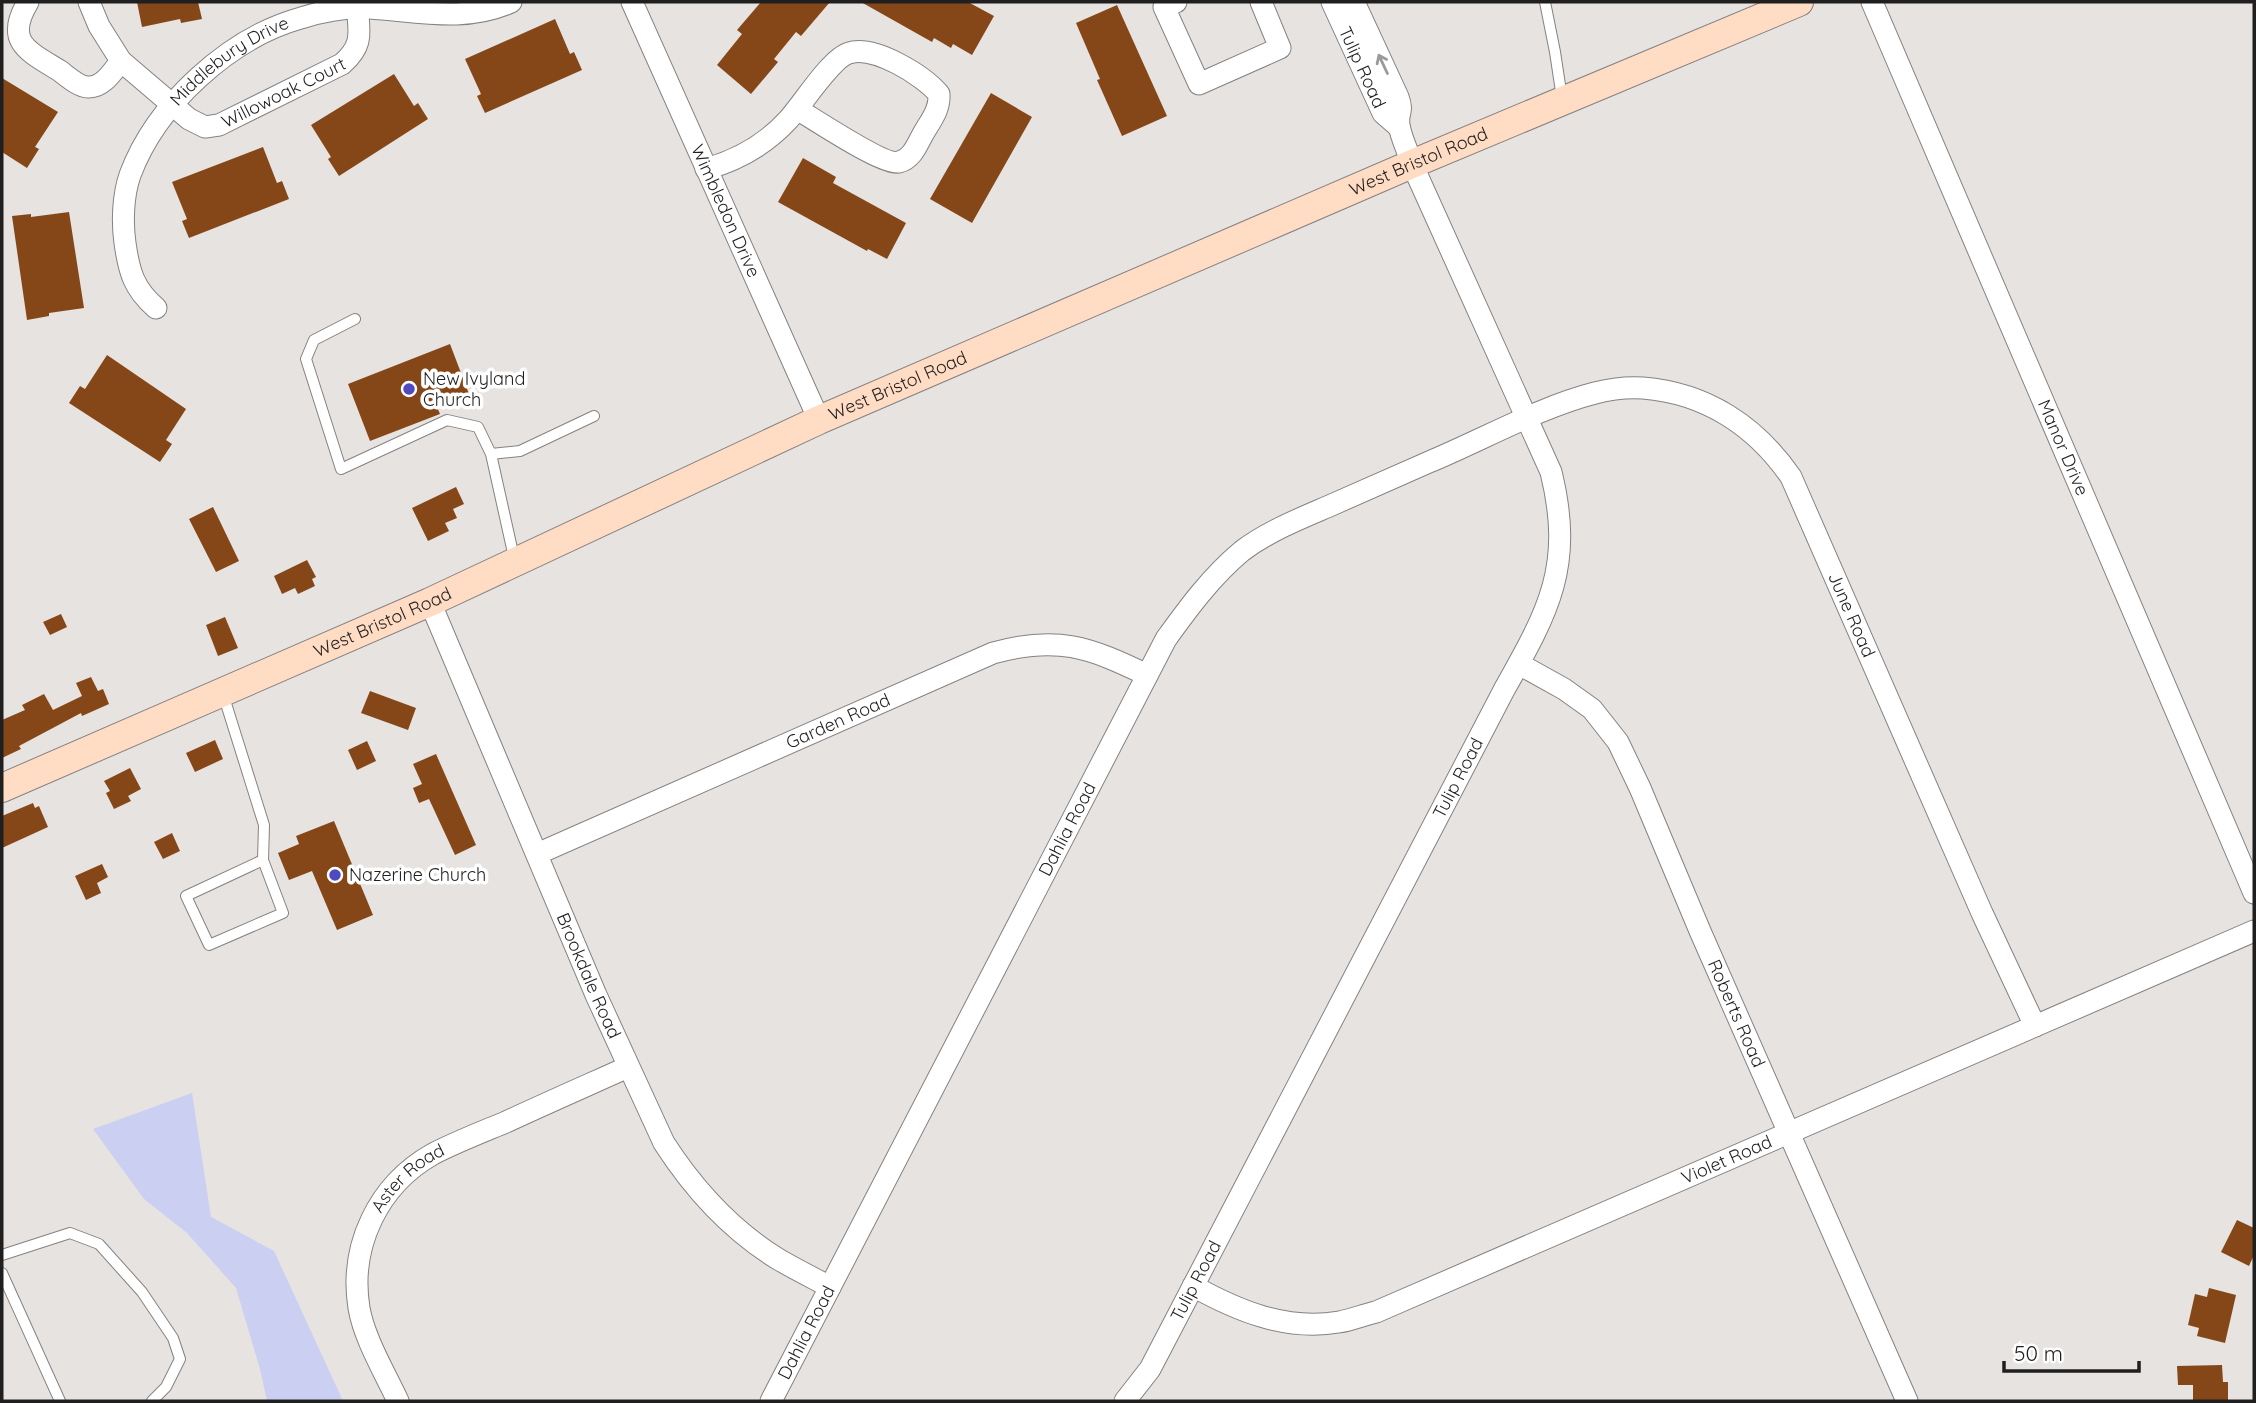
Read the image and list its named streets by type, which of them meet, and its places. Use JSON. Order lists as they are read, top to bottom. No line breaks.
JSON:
{"streets":{"main road":["West Bristol Road"],"street":["Middlebury Drive","Tulip Road","Willowoak Court","Wimbledon Drive","Manor Drive","June Road","Garden Road","Dahlia Road","Brookdale Road","Roberts Road","Violet Road","Aster Road"]},"crossings":[["Middlebury Drive","Willowoak Court"],["Tulip Road","West Bristol Road"],["Tulip Road","June Road"],["Tulip Road","Dahlia Road"],["Tulip Road","Roberts Road"],["Tulip Road","Violet Road"],["West Bristol Road","Wimbledon Drive"],["West Bristol Road","Brookdale Road"],["June Road","Dahlia Road"],["June Road","Violet Road"],["Garden Road","Dahlia Road"],["Garden Road","Brookdale Road"],["Dahlia Road","Brookdale Road"],["Brookdale Road","Aster Road"],["Roberts Road","Violet Road"]],"places":["New Ivyland Church","Nazerine Church"],"scale_bar":"50 m"}
